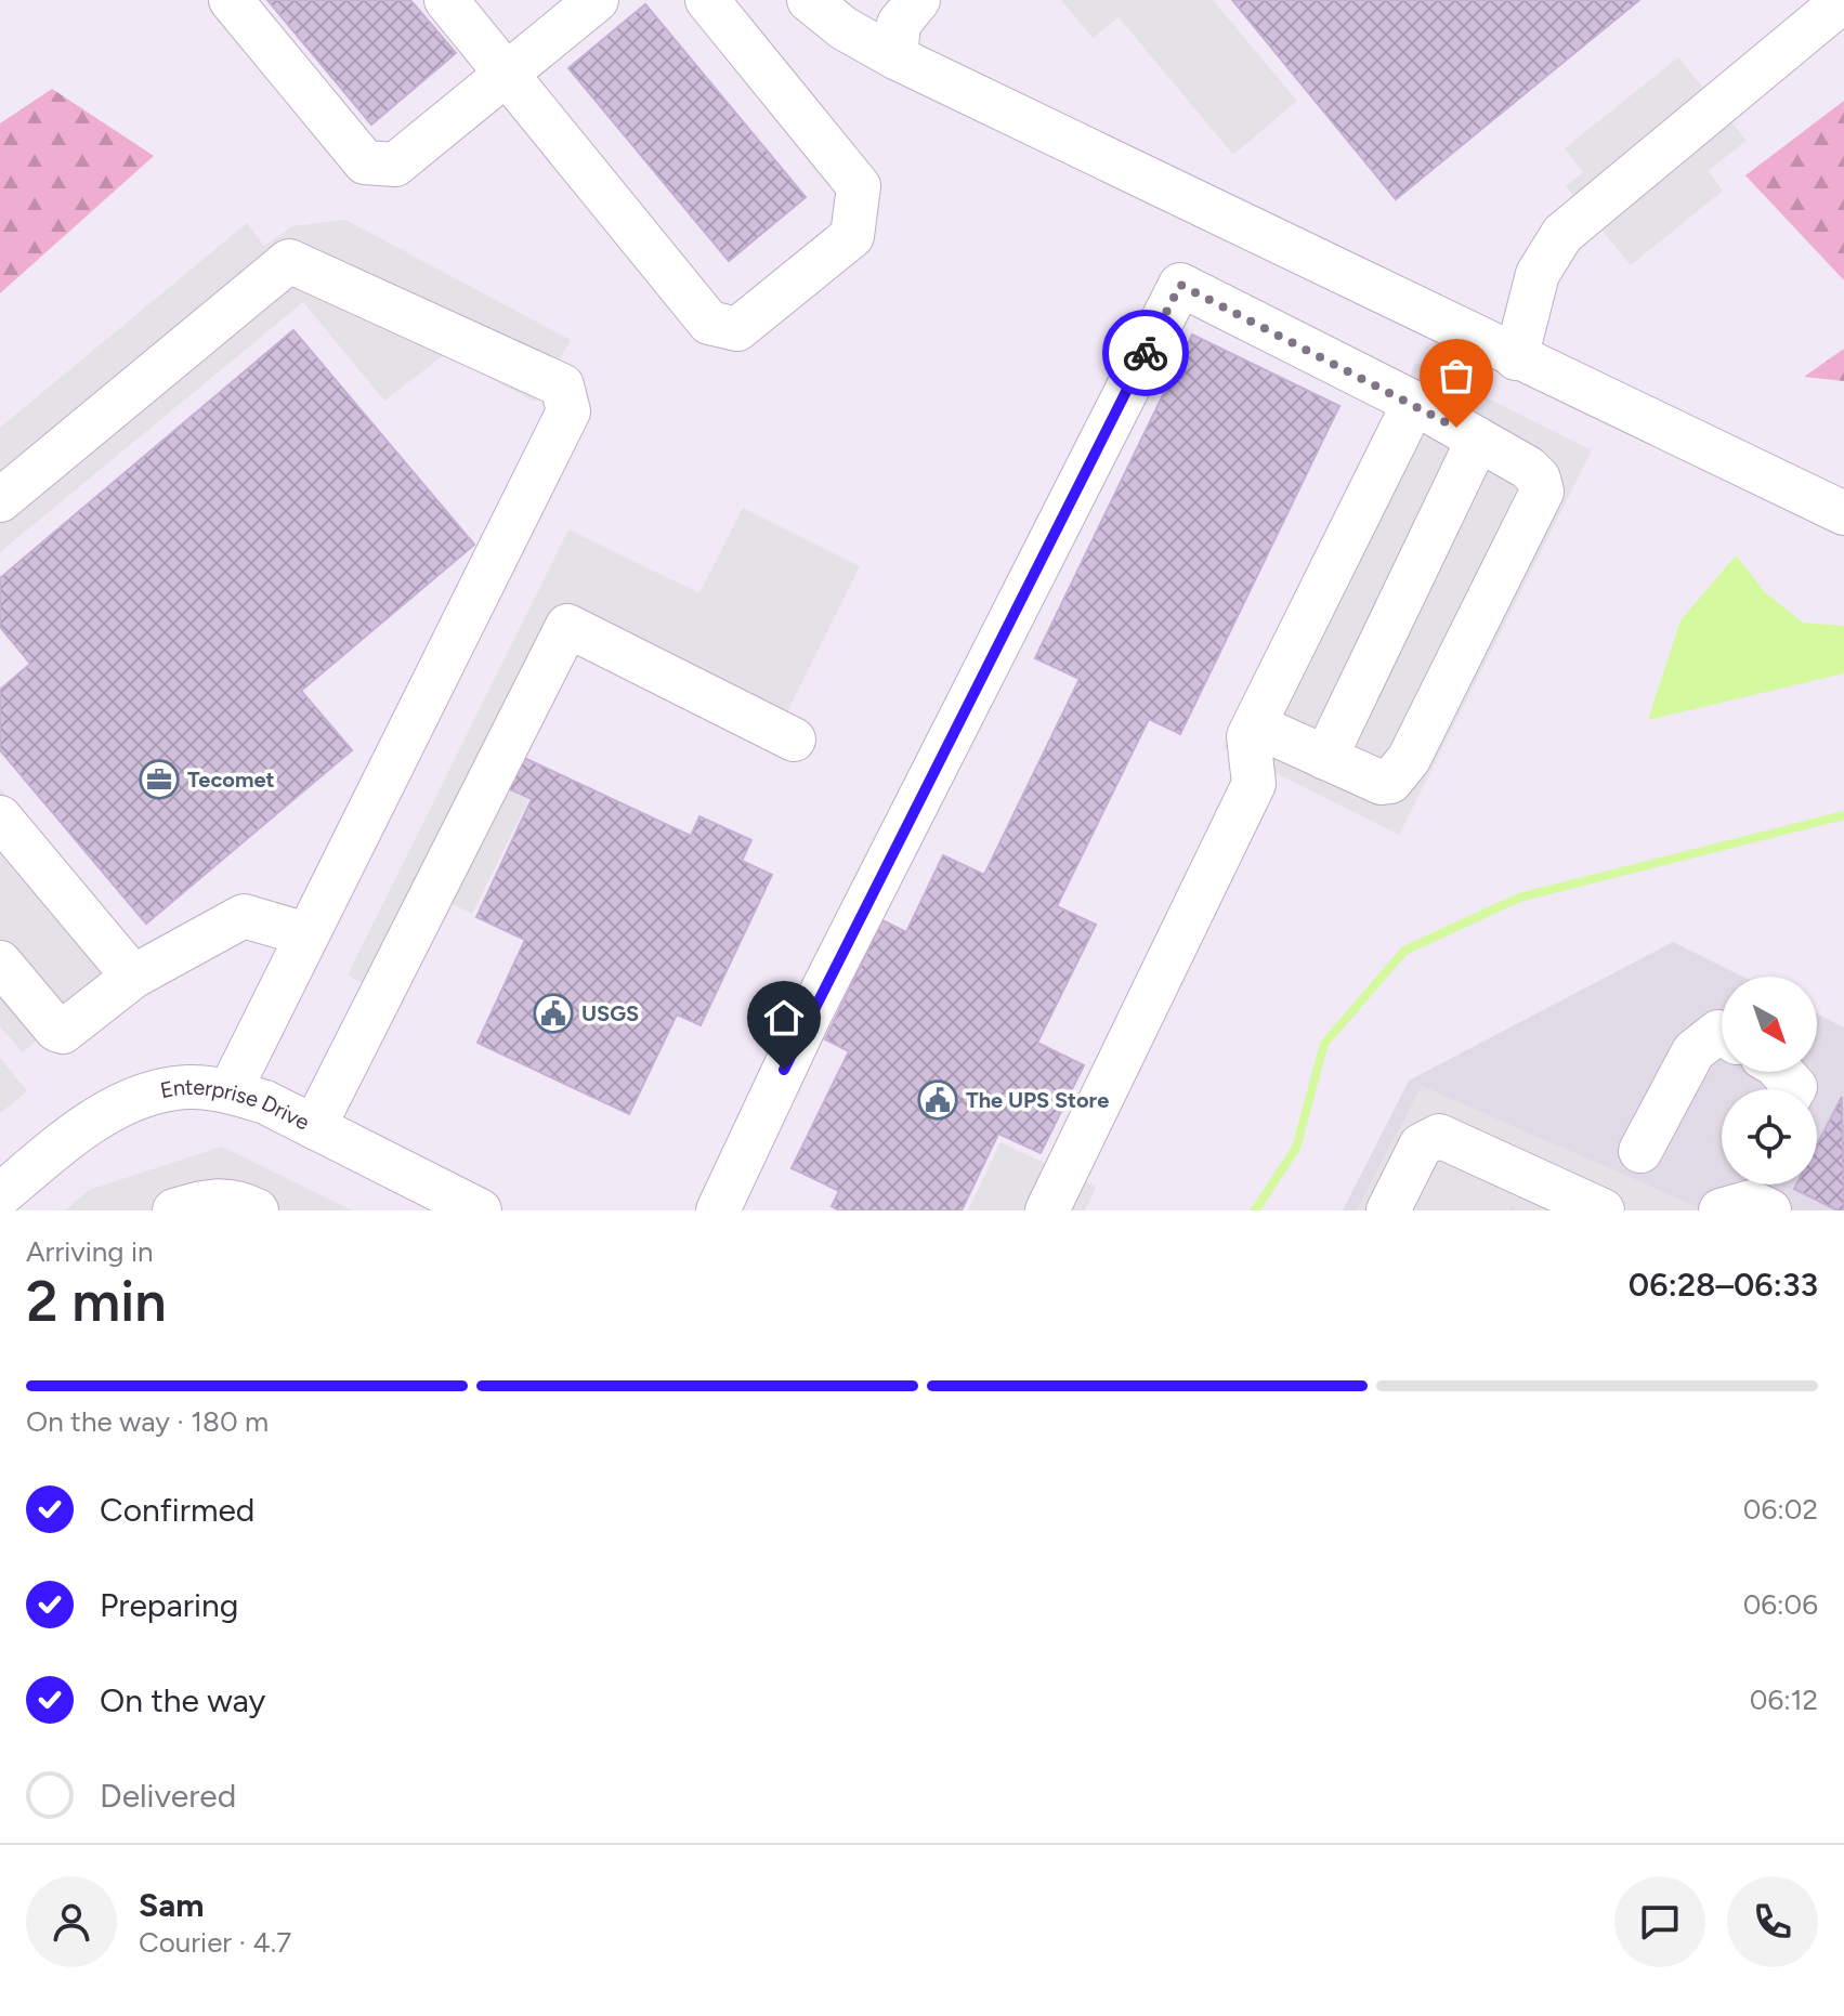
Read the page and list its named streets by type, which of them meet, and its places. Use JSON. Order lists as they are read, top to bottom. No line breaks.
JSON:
{"streets":{"street":["Enterprise Drive"]},"places":{"office":["Tecomet"],"public building":["USGS","The UPS Store"]},"north":"bottom right","page":{"heading":["2 min","Arriving in","06:28–06:33"],"panel":["Sam","Courier · 4.7"],"bar":"On the way · 180 m","list":[["Confirmed","06:02"],["Preparing","06:06"],["On the way","06:12"],"Delivered"]}}
